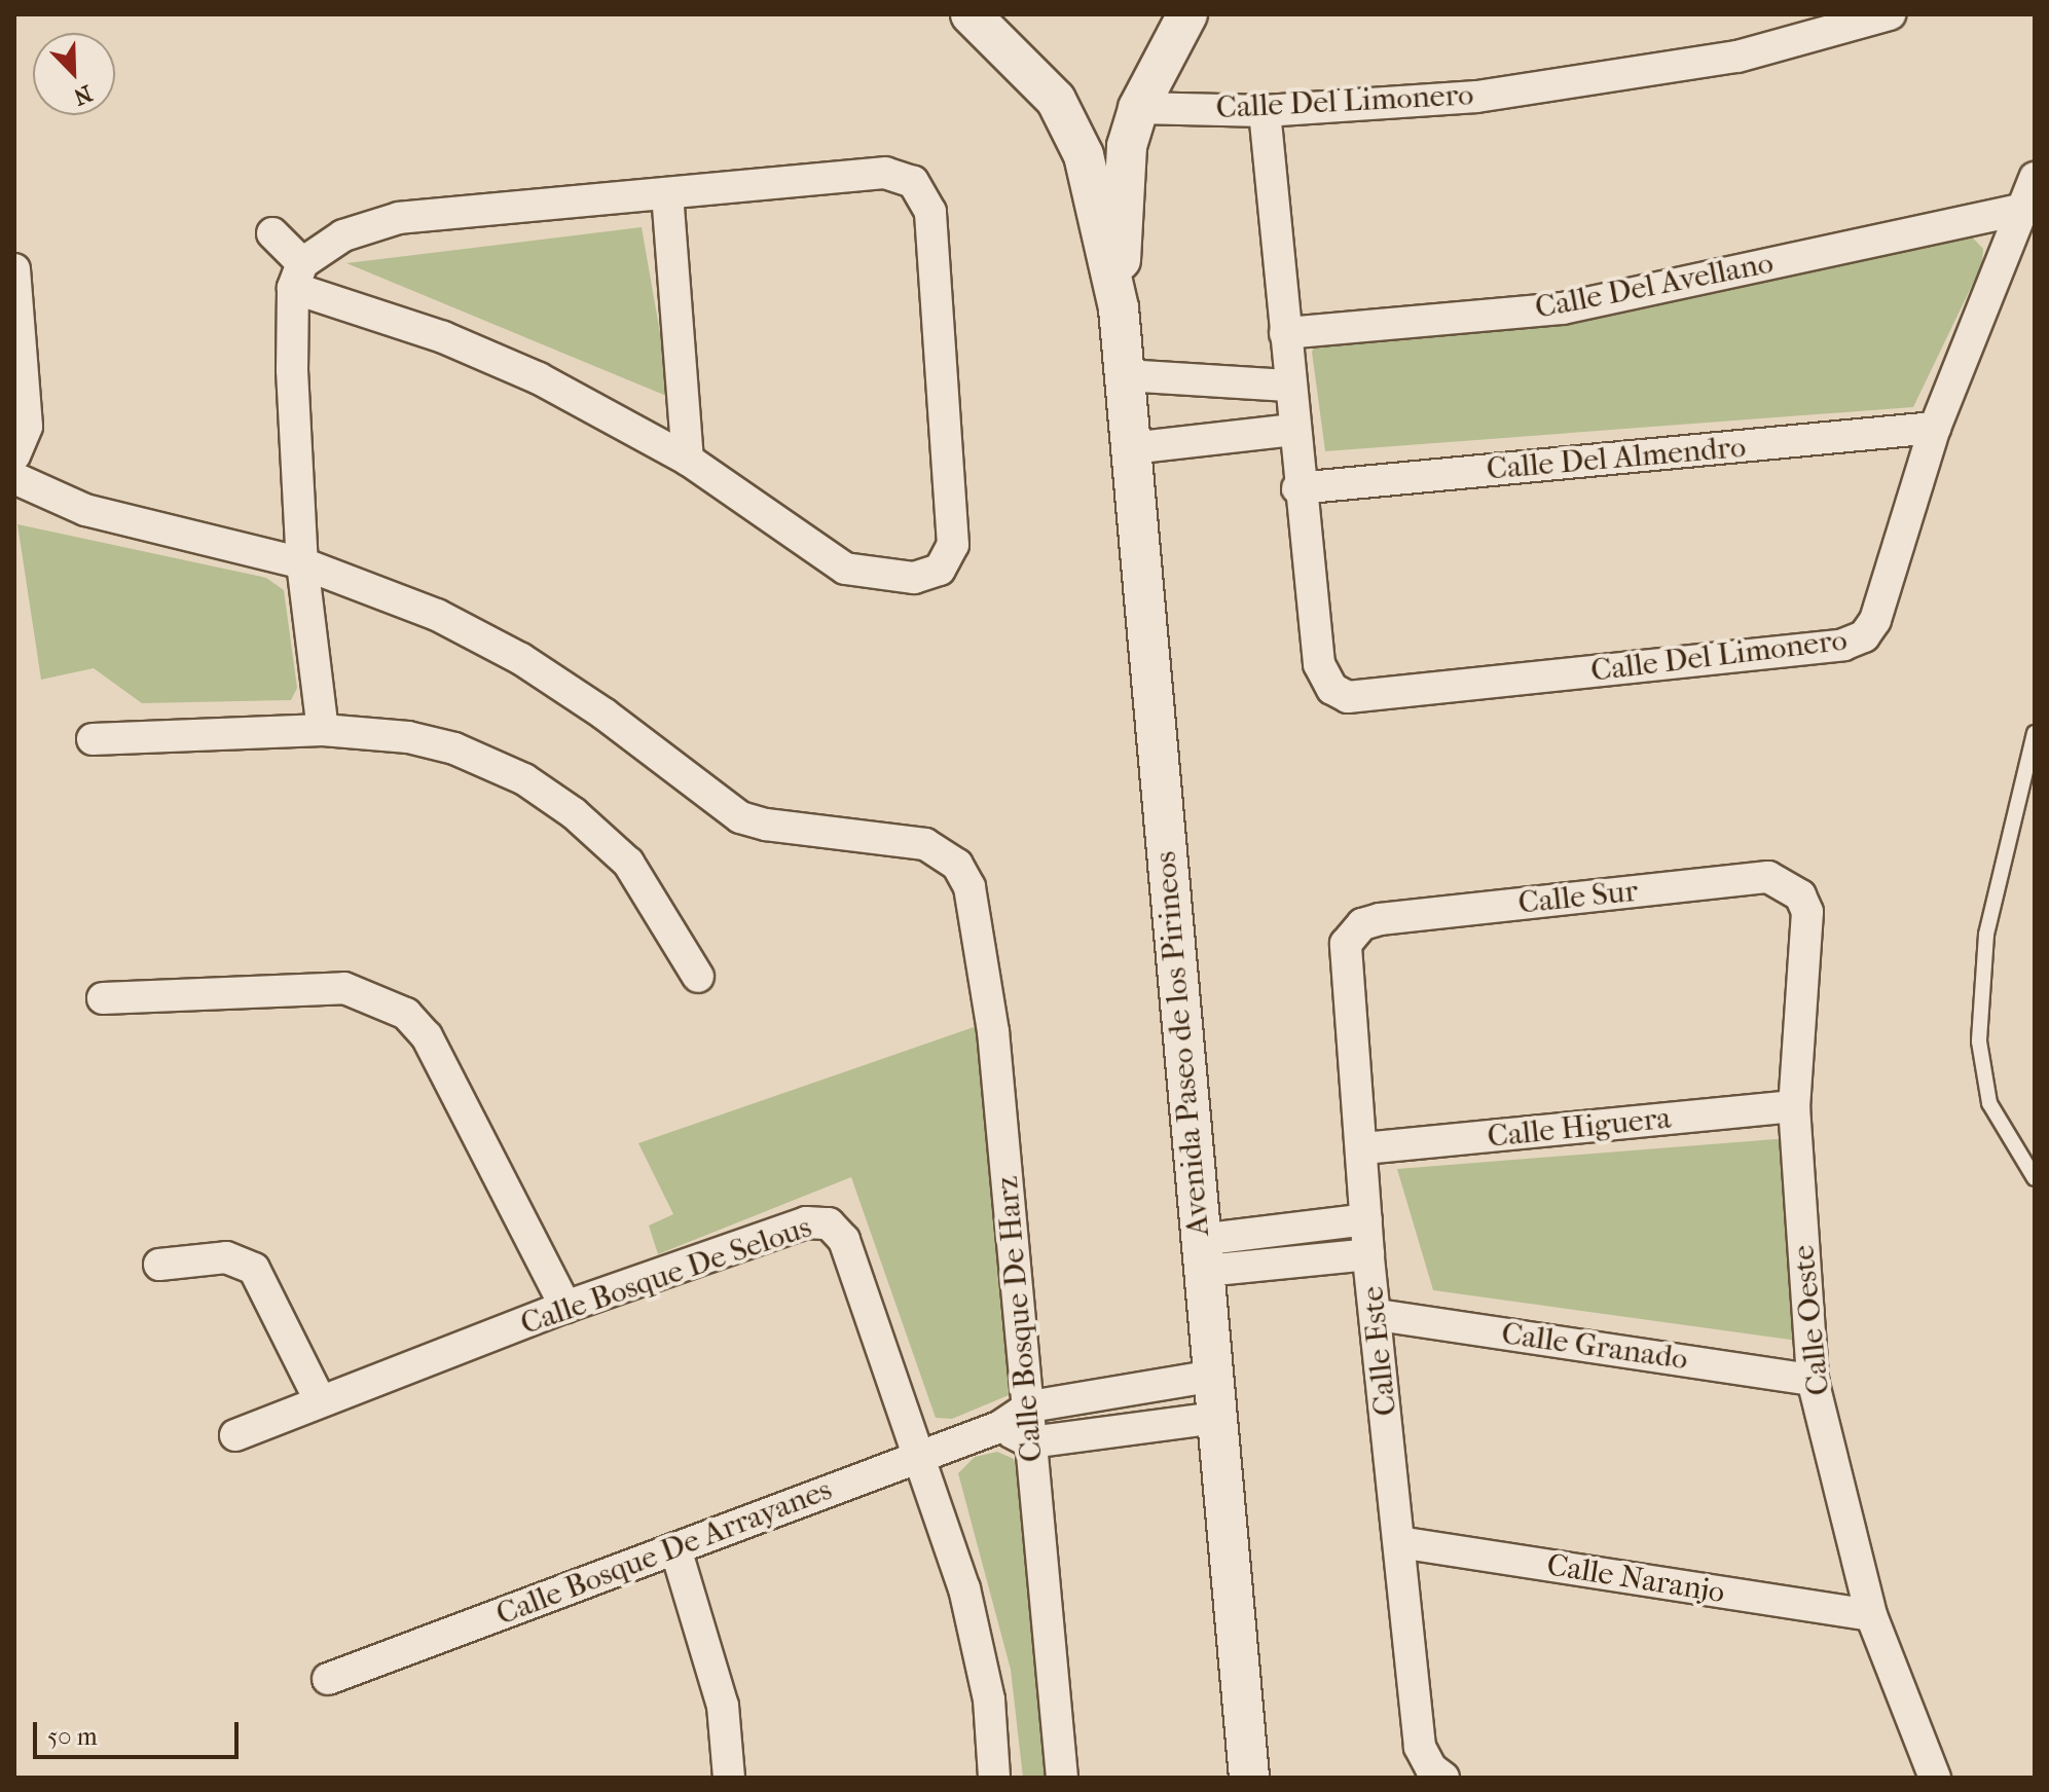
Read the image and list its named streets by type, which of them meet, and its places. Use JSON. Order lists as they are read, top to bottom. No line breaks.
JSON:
{"streets":{"street":["Calle Del Limonero","Calle Del Avellano","Calle Del Almendro","Calle Sur","Avenida Paseo de los Pirineos","Calle Higuera","Calle Bosque De Selous","Calle Bosque De Harz","Calle Oeste","Calle Granado","Calle Este","Calle Bosque De Arrayanes","Calle Naranjo"]},"crossings":[["Calle Del Limonero","Calle Del Avellano"],["Calle Del Limonero","Calle Del Almendro"],["Calle Sur","Calle Oeste"],["Calle Sur","Calle Este"],["Avenida Paseo de los Pirineos","Calle Bosque De Arrayanes"],["Calle Higuera","Calle Oeste"],["Calle Higuera","Calle Este"],["Calle Bosque De Selous","Calle Bosque De Arrayanes"],["Calle Bosque De Harz","Calle Bosque De Arrayanes"],["Calle Oeste","Calle Granado"],["Calle Oeste","Calle Naranjo"],["Calle Granado","Calle Este"],["Calle Este","Calle Naranjo"]],"scale_bar":"50 m","north":"bottom right"}
